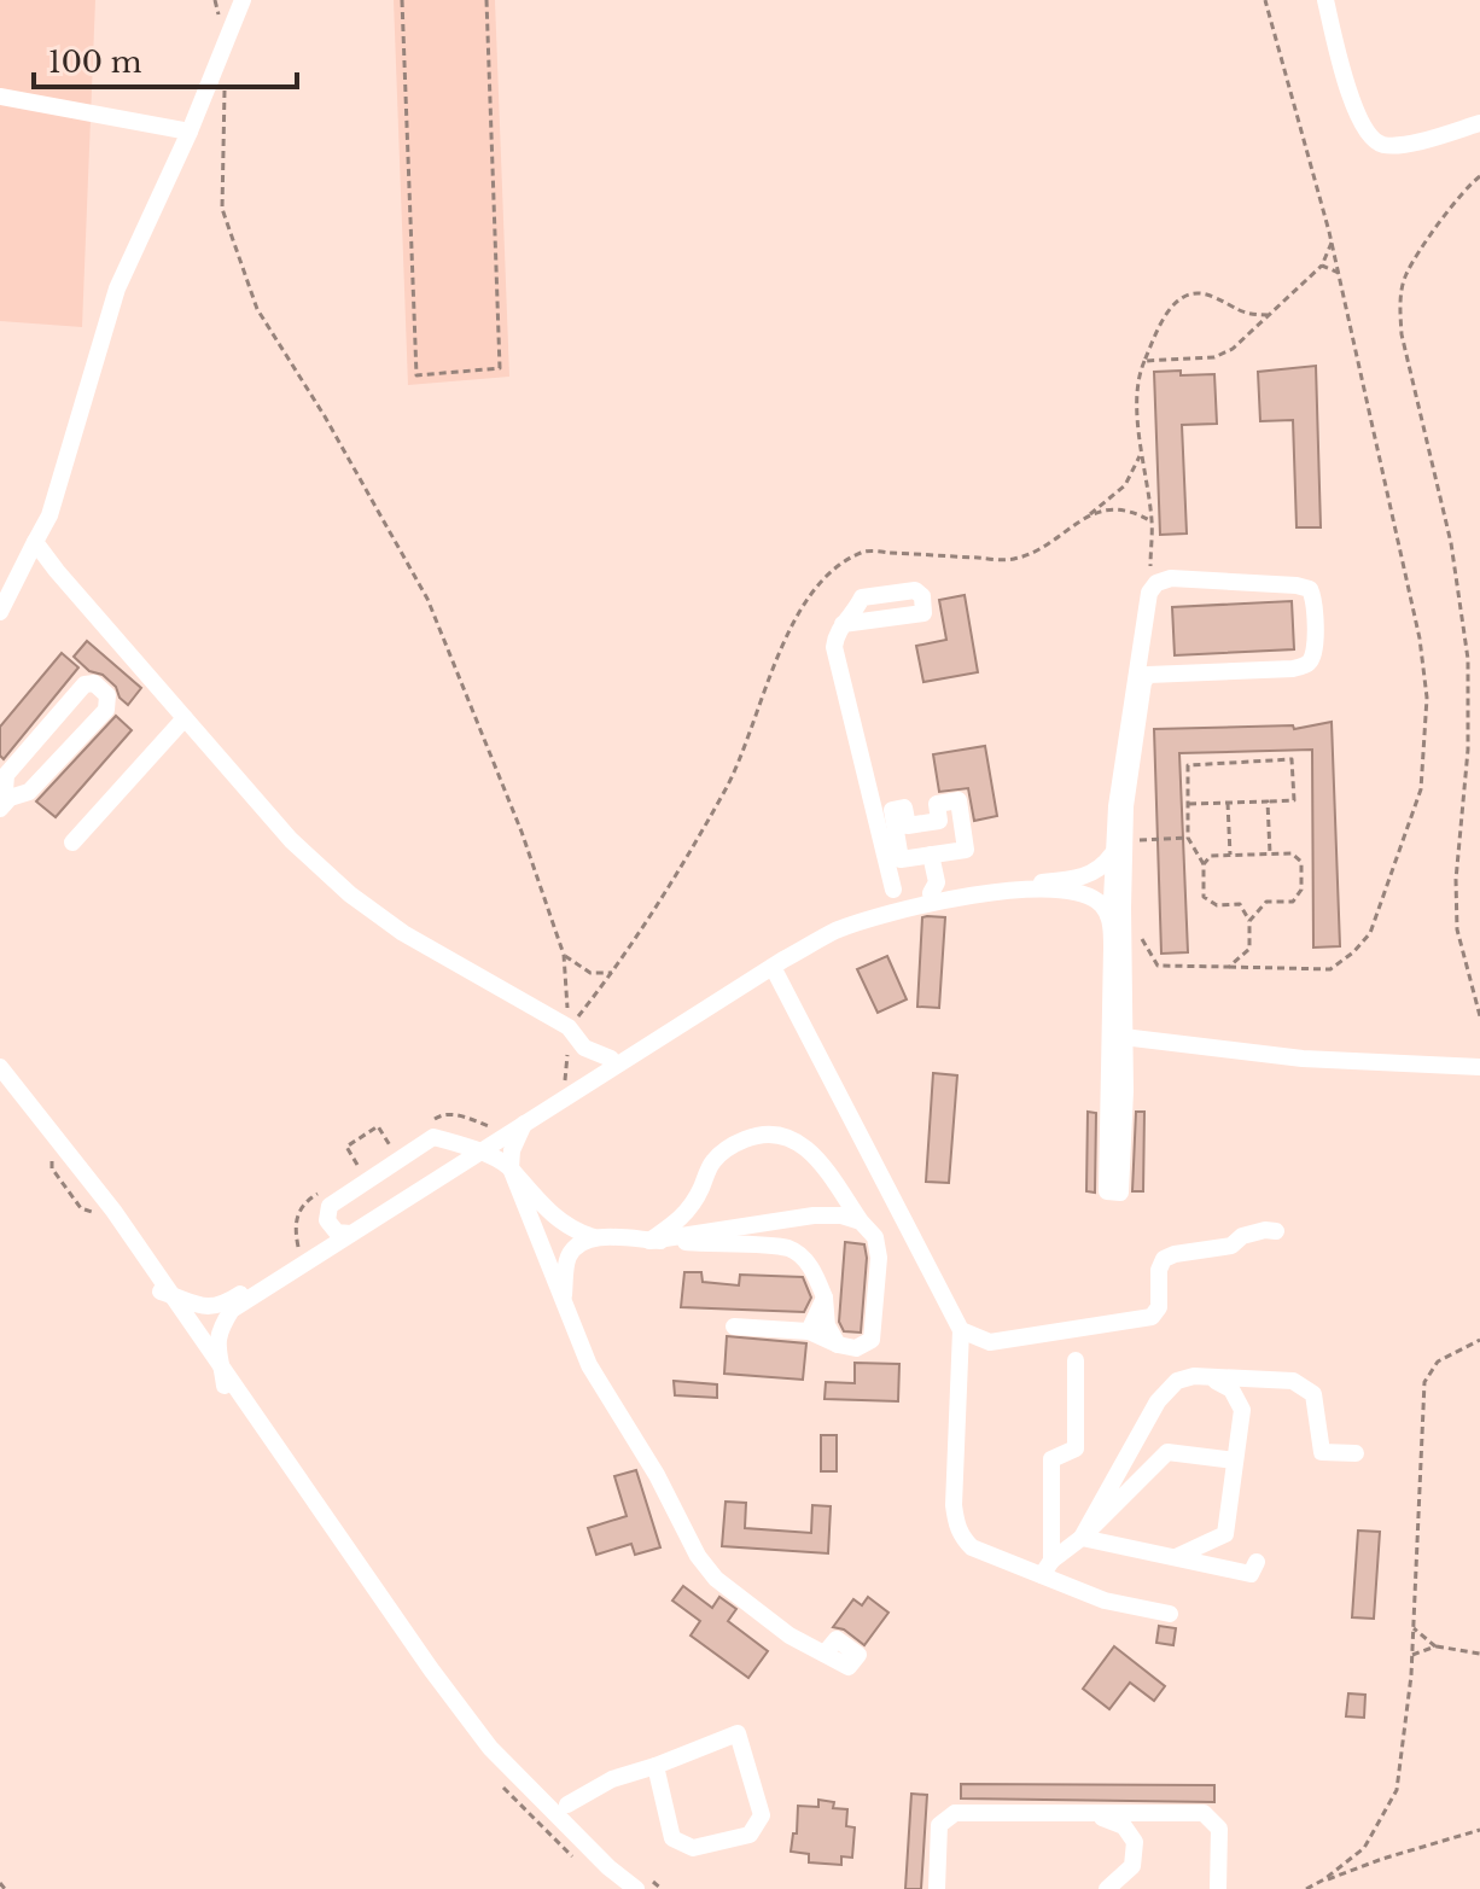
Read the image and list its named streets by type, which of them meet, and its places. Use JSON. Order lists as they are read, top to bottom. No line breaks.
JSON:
{"scale_bar":"100 m"}
